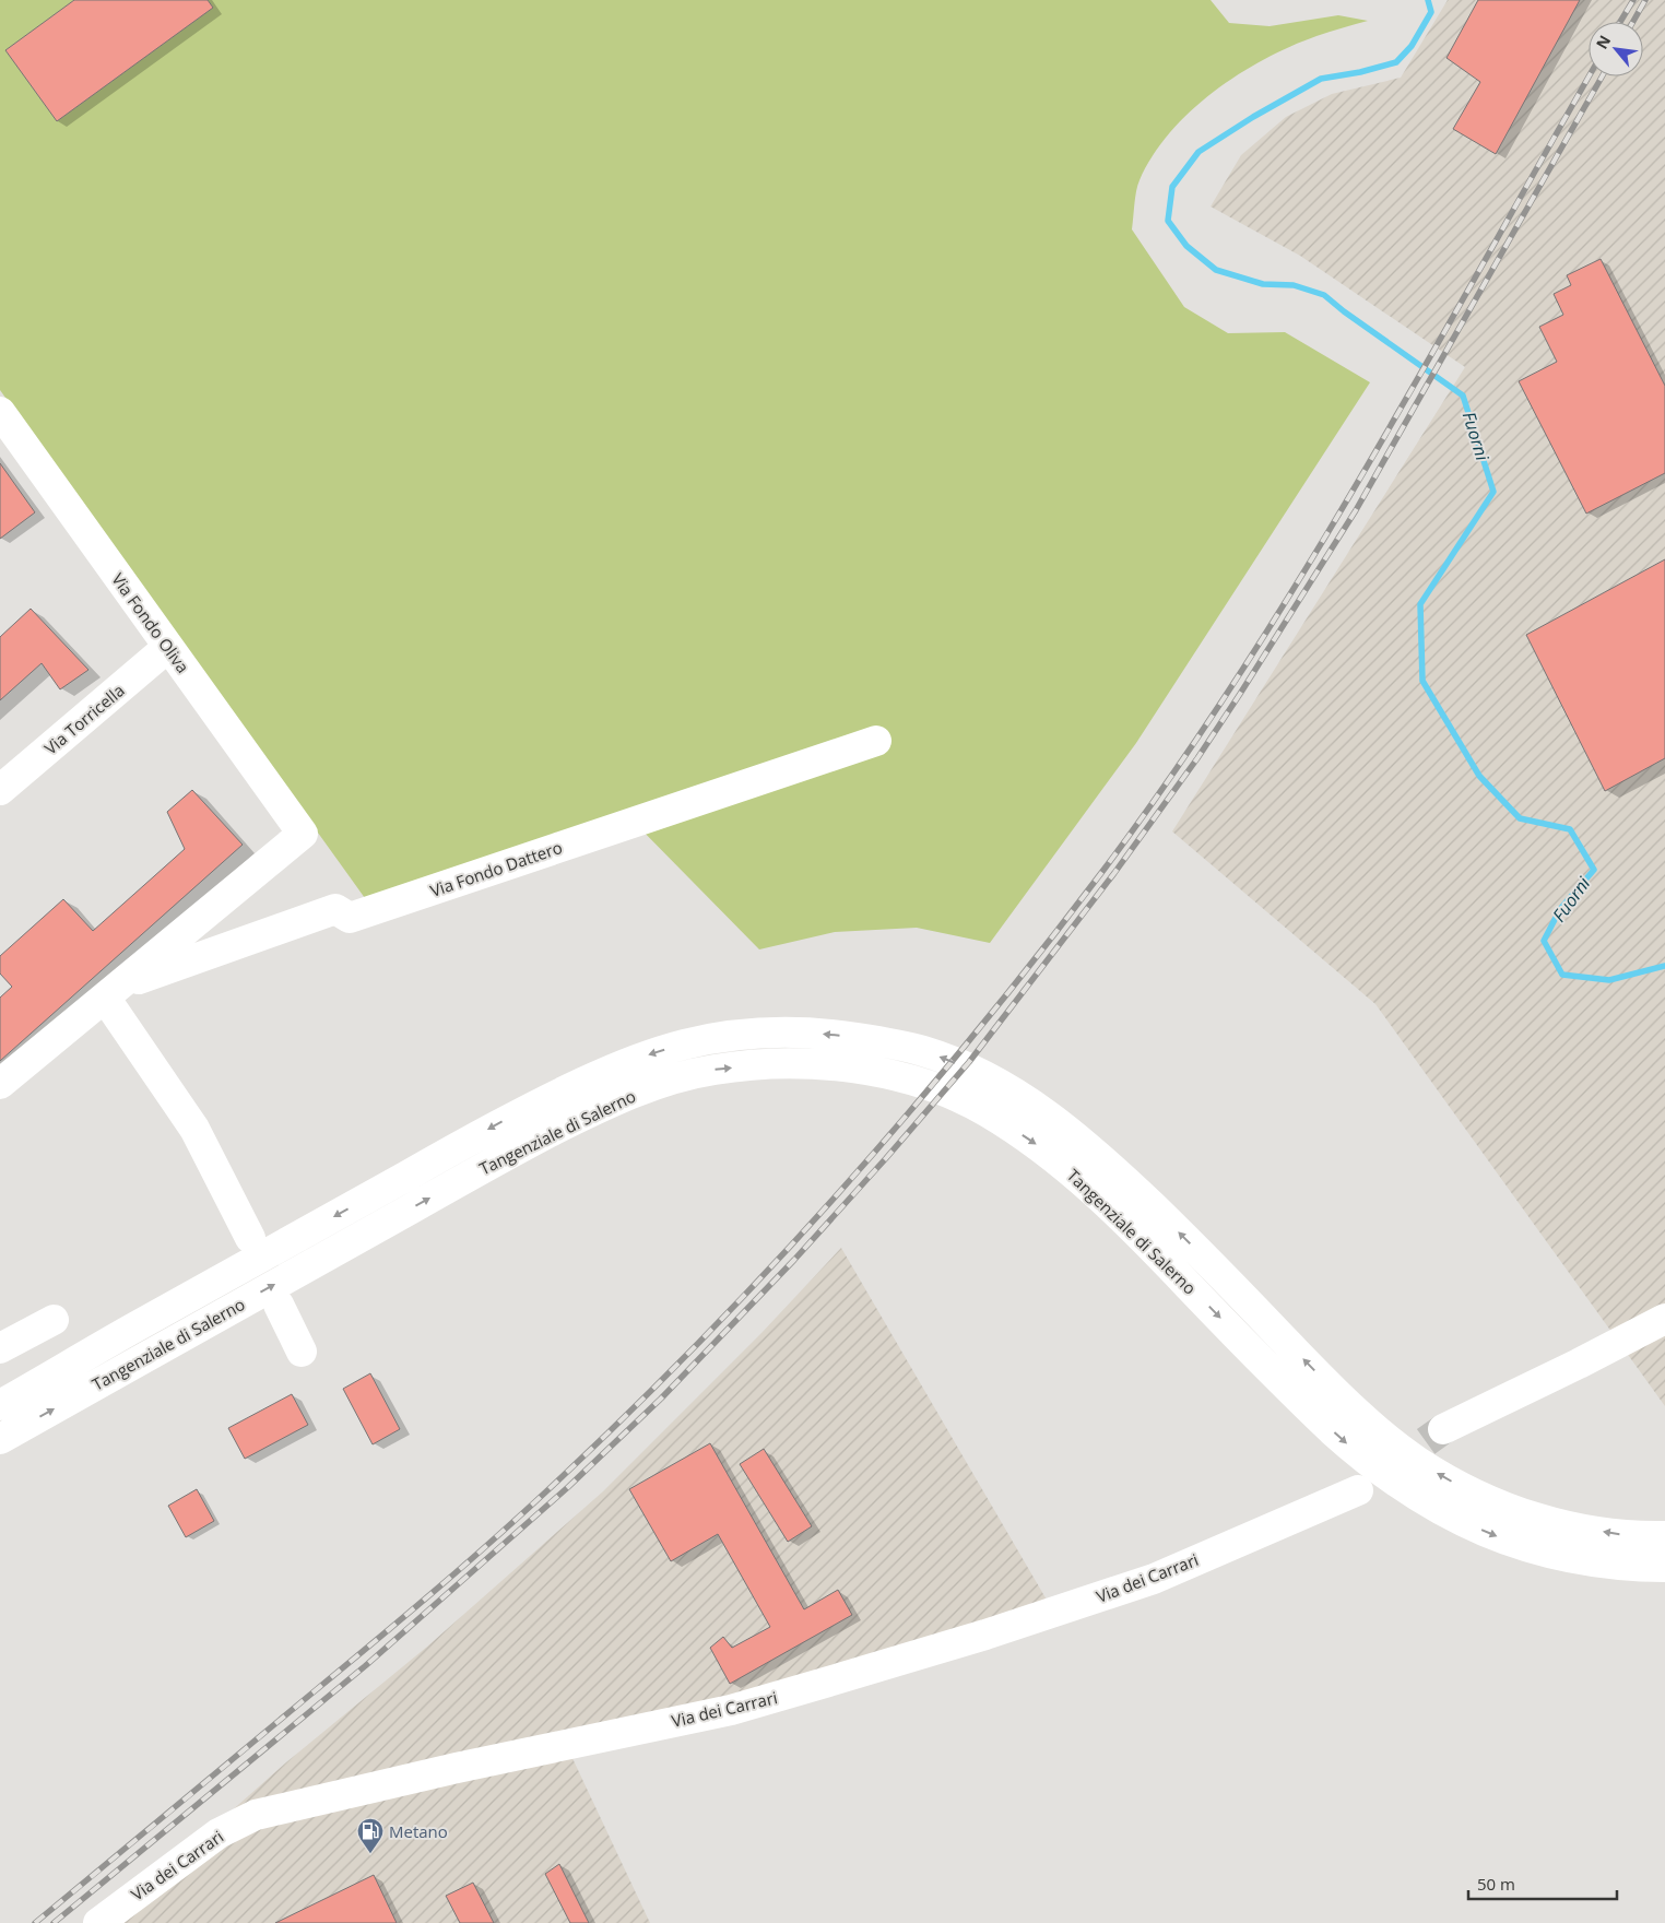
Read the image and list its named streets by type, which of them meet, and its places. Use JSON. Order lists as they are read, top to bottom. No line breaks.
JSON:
{"streets":{"main road":["Via Fondo Oliva","Via Torricella","Via Fondo Dattero","Tangenziale di Salerno","Via dei Carrari"]},"crossings":[["Via Fondo Oliva","Via Torricella"],["Via Fondo Oliva","Via Fondo Dattero"]],"water":["Fuorni"],"places":{"fuel station":["Metano"]},"scale_bar":"50 m","north":"top left"}
